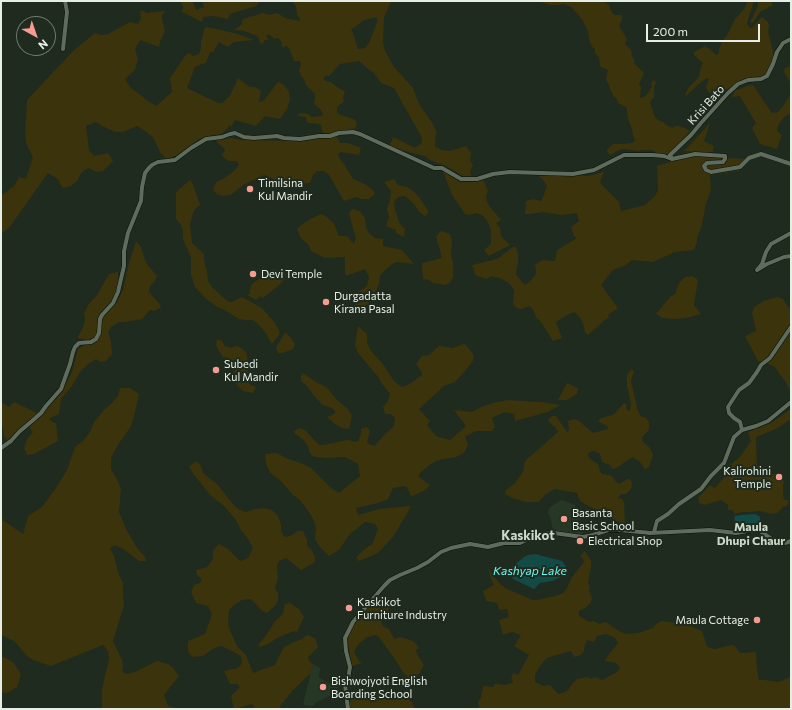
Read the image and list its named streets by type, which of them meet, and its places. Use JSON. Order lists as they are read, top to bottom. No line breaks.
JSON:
{"streets":{"street":["Krisi Bato"]},"districts":["Maula Dhupi Chaur","Kaskikot"],"water":["Kashyap Lake"],"places":["Timilsina Kul Mandir","Devi Temple","Durgadatta Kirana Pasal","Subedi Kul Mandir","Kalirohini Temple","Basanta Basic School","Electrical Shop","Kaskikot Furniture Industry","Maula Cottage","Bishwojyoti English Boarding School"],"scale_bar":"200 m","north":"bottom right"}
